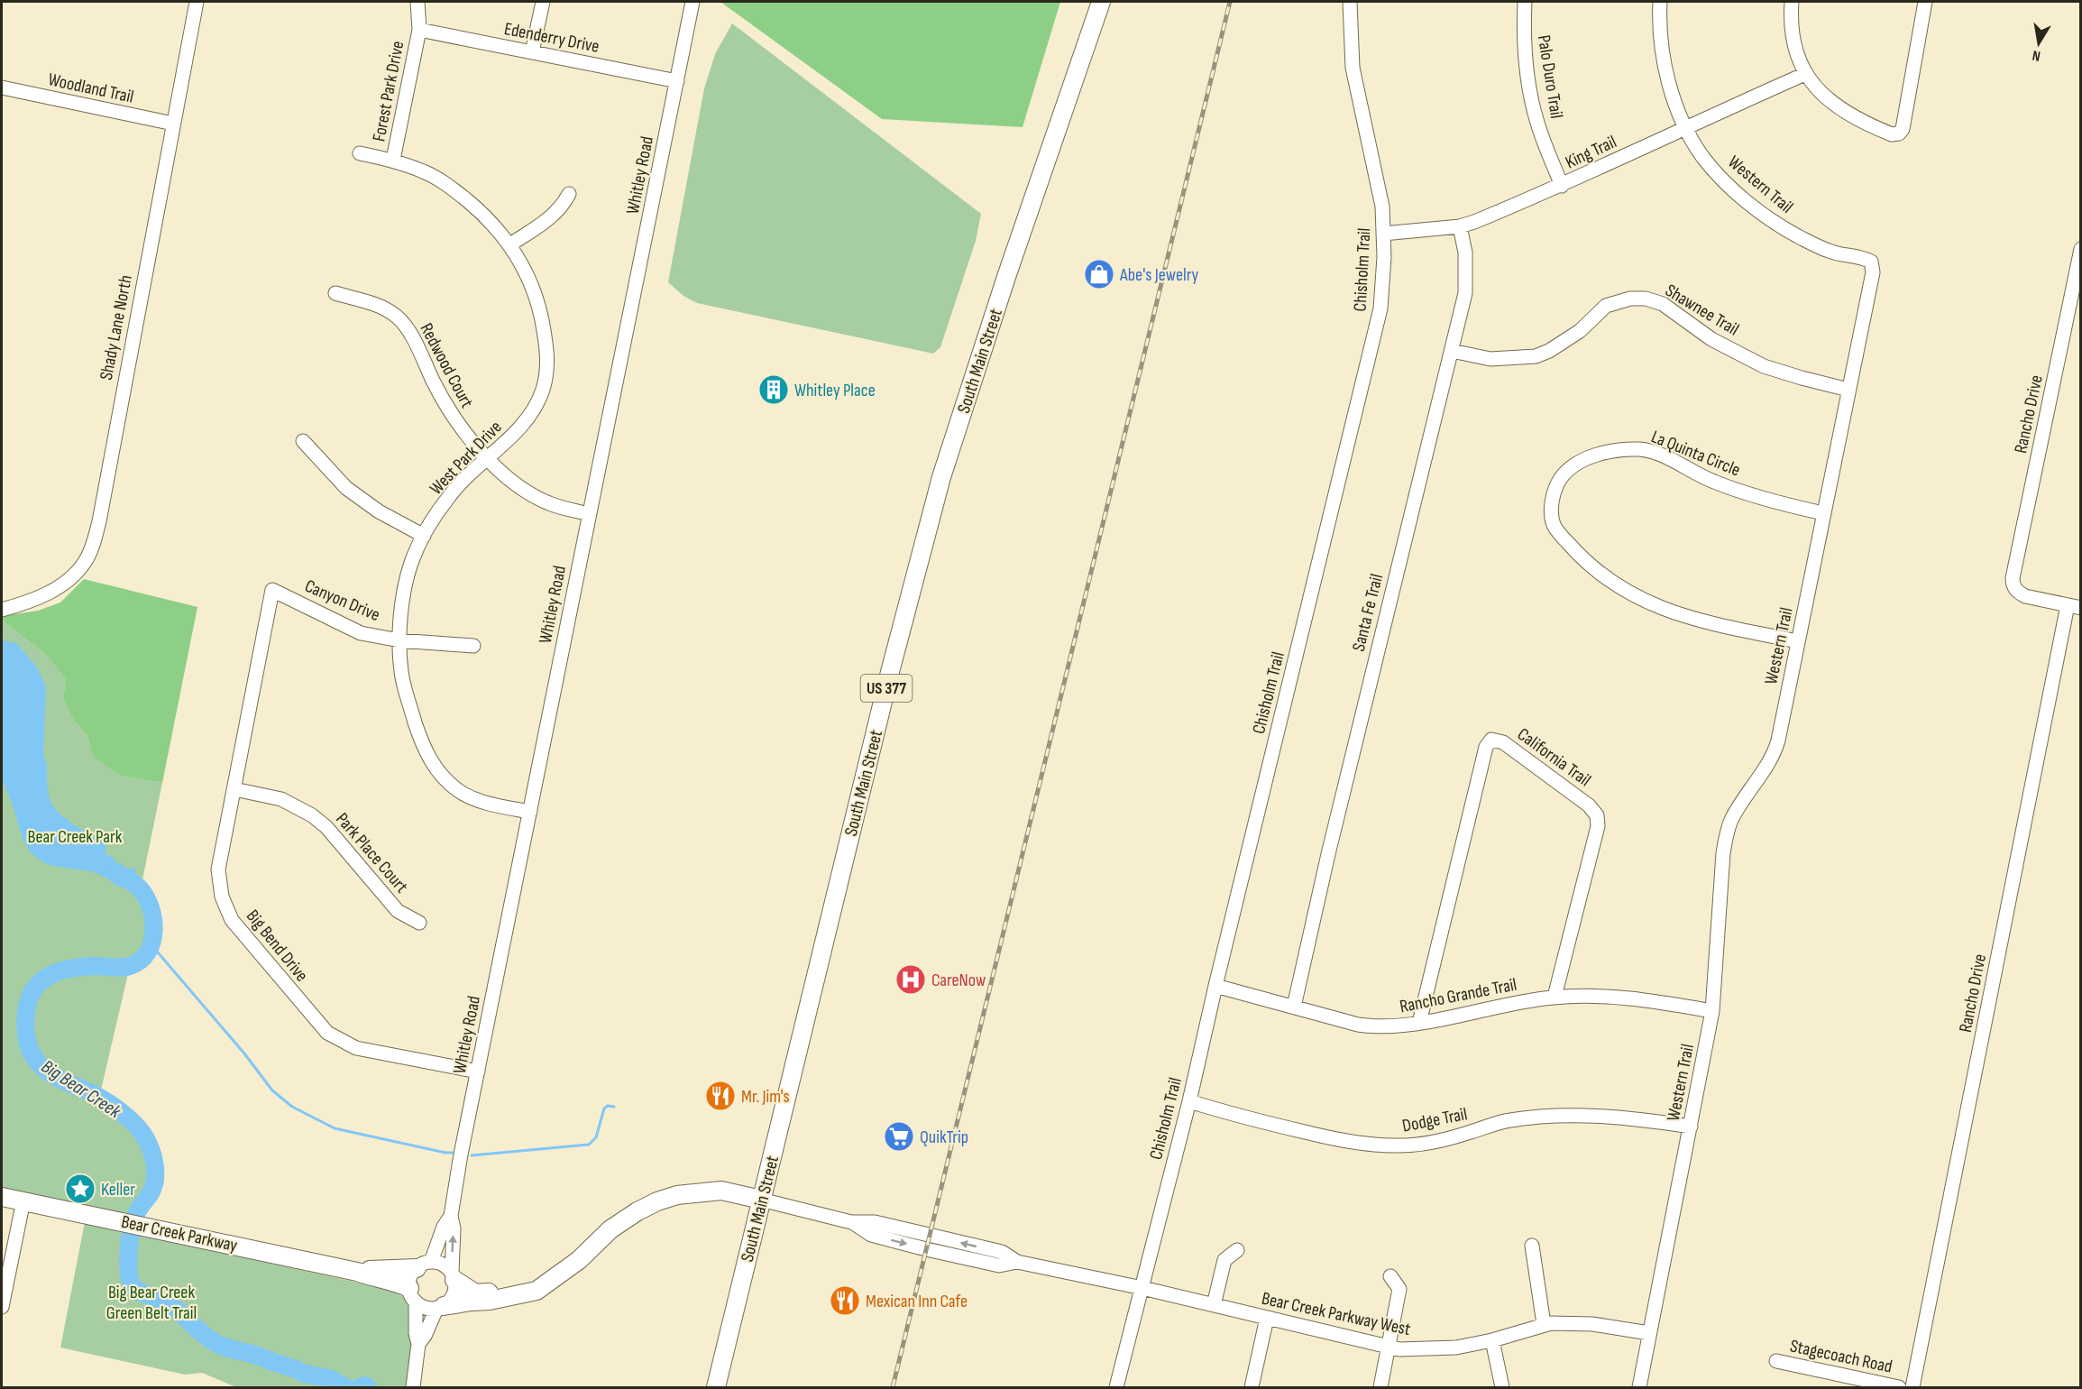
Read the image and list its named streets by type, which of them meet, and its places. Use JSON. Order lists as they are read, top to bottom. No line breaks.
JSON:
{"streets":{"main road":["South Main Street","US 377","Bear Creek Parkway"],"street":["Edenderry Drive","Palo Duro Trail","Woodland Trail","Forest Park Drive","King Trail","Whitley Road","Western Trail","Chisholm Trail","Shawnee Trail","Shady Lane North","Redwood Court","Rancho Drive","La Quinta Circle","West Park Drive","Canyon Drive","Santa Fe Trail","California Trail","Park Place Court","Big Bend Drive","Rancho Grande Trail","Dodge Trail","Bear Creek Parkway West","Stagecoach Road"]},"crossings":[["Edenderry Drive","Forest Park Drive"],["Edenderry Drive","Whitley Road"],["Palo Duro Trail","King Trail"],["Woodland Trail","Shady Lane North"],["Forest Park Drive","West Park Drive"],["King Trail","Western Trail"],["King Trail","Chisholm Trail"],["King Trail","Santa Fe Trail"],["Whitley Road","Redwood Court"],["Whitley Road","West Park Drive"],["Whitley Road","Big Bend Drive"],["Whitley Road","Bear Creek Parkway"],["Western Trail","Shawnee Trail"],["Western Trail","La Quinta Circle"],["Western Trail","Rancho Grande Trail"],["Western Trail","Dodge Trail"],["Western Trail","Bear Creek Parkway West"],["Chisholm Trail","Rancho Grande Trail"],["Chisholm Trail","Dodge Trail"],["Chisholm Trail","Bear Creek Parkway West"],["Shawnee Trail","Santa Fe Trail"],["South Main Street","Bear Creek Parkway West"],["Redwood Court","West Park Drive"],["West Park Drive","Canyon Drive"],["Canyon Drive","Big Bend Drive"],["Santa Fe Trail","Rancho Grande Trail"],["California Trail","Rancho Grande Trail"],["Park Place Court","Big Bend Drive"]],"water":["Big Bear Creek"],"parks":["Bear Creek Park","Big Bear Creek Green Belt Trail"],"places":{"shop":["Abe's Jewelry"],"building":["Whitley Place"],"hospital":["CareNow"],"restaurant":["Mr. Jim's","Mexican Inn Cafe"],"supermarket":["QuikTrip"],"place":["Keller"]},"north":"bottom"}
